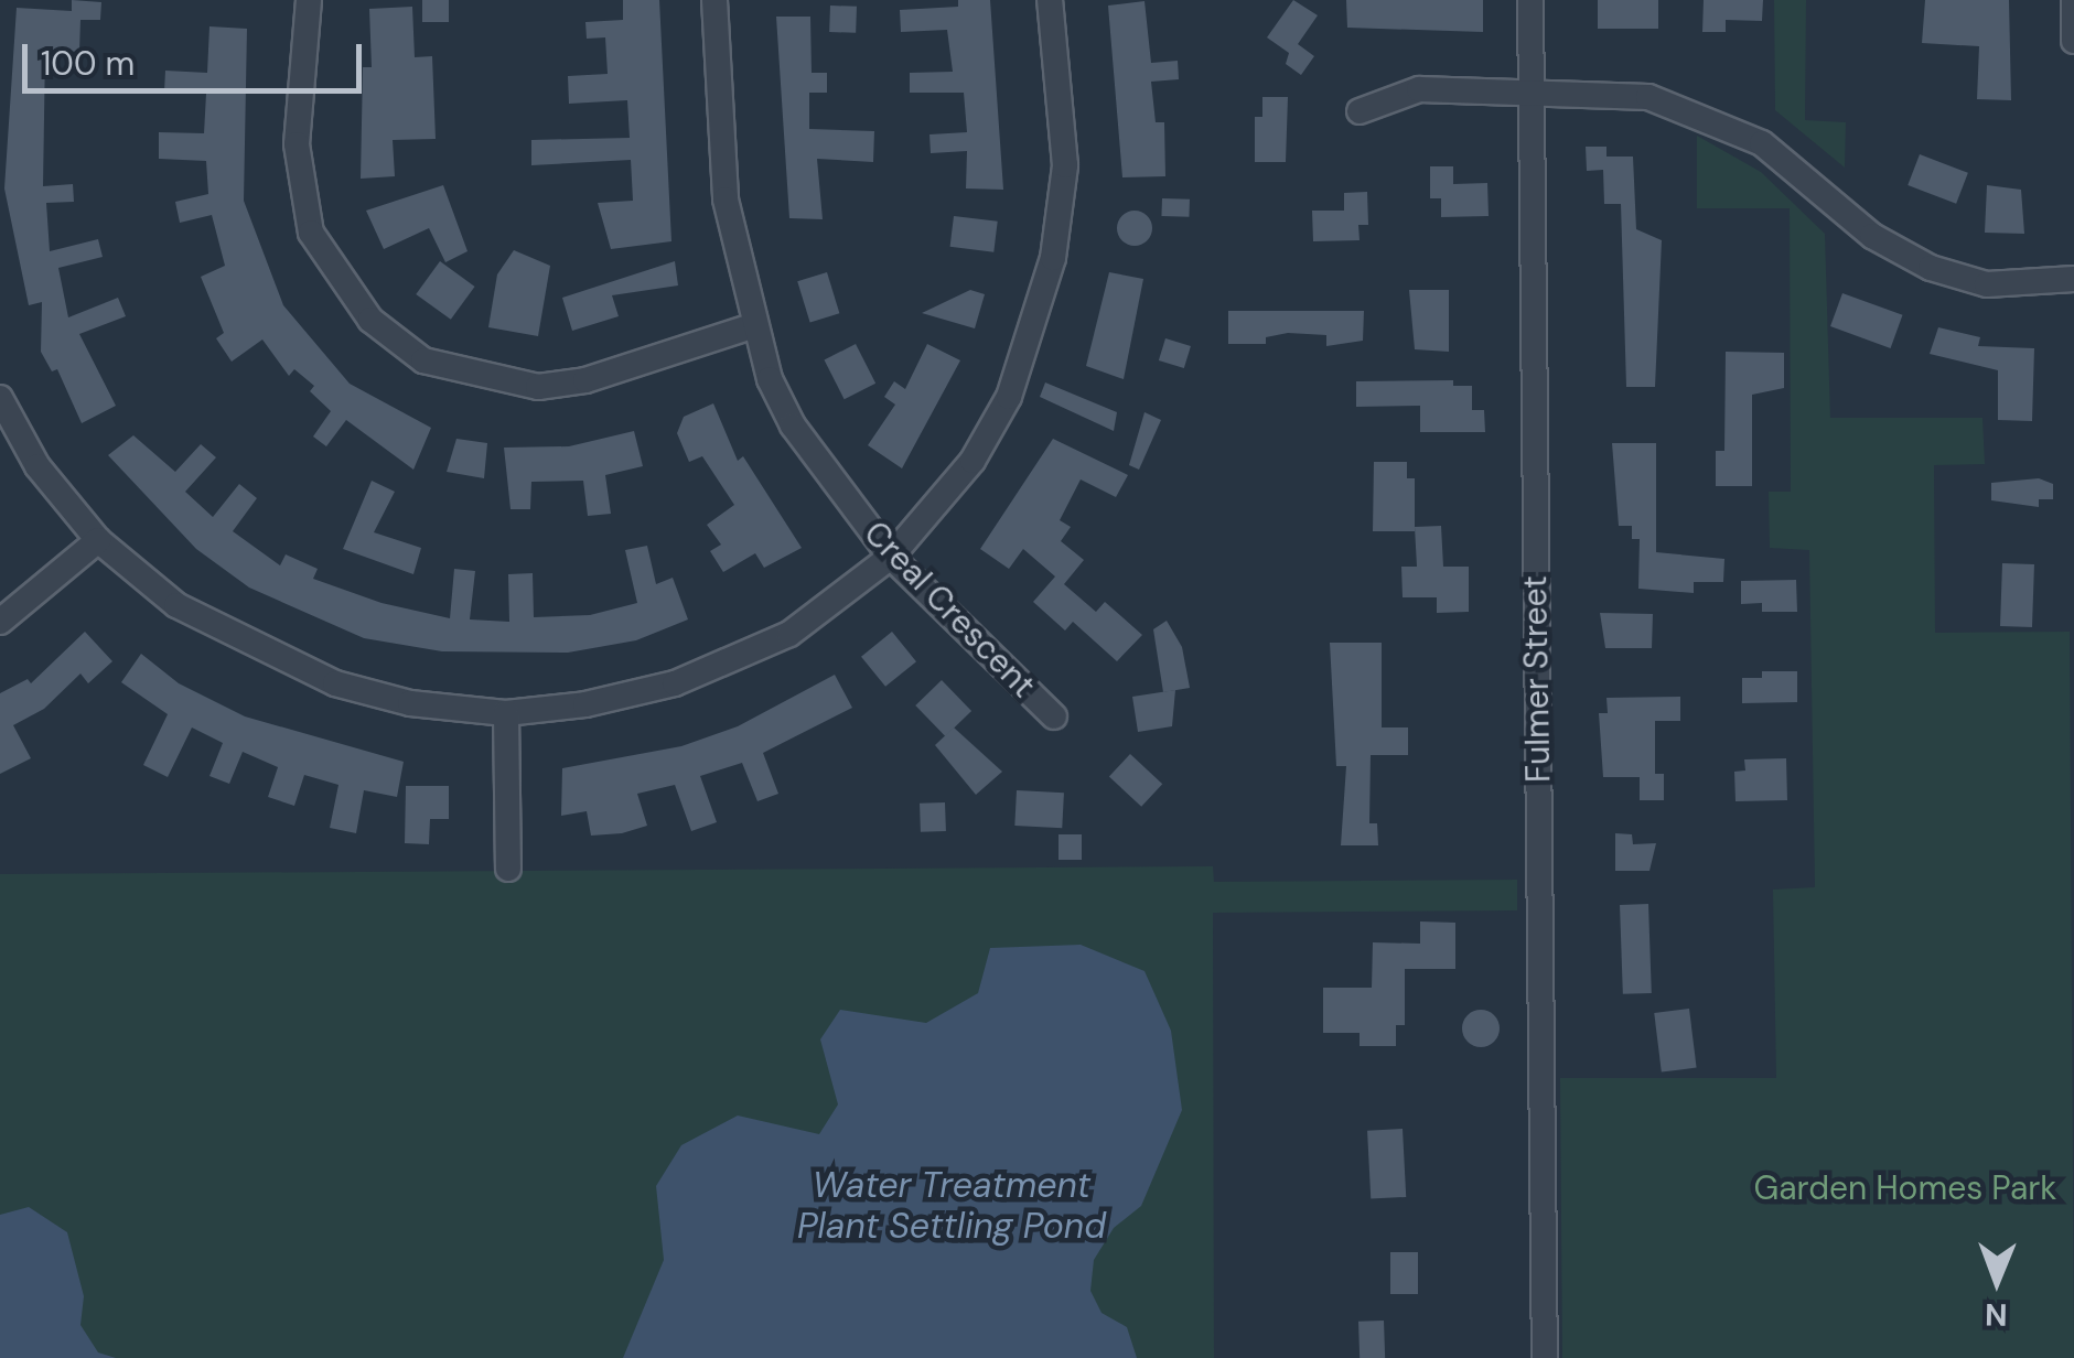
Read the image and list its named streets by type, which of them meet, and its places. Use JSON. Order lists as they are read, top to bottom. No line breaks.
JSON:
{"streets":{"street":["Creal Crescent","Fulmer Street"]},"water":["Water Treatment Plant Settling Pond"],"parks":["Garden Homes Park"],"scale_bar":"100 m","north":"bottom"}
